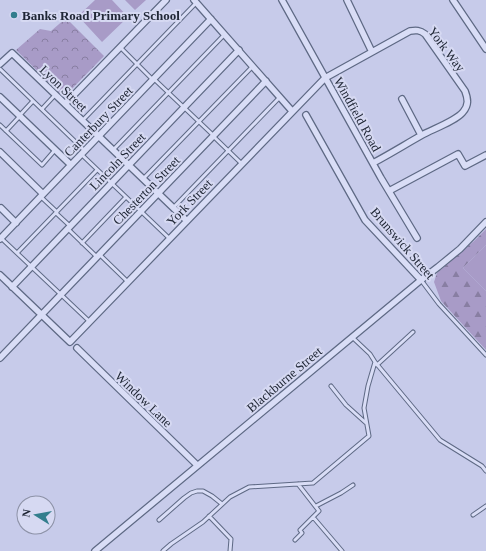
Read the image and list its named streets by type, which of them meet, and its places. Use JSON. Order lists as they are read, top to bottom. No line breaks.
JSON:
{"streets":{"street":["York Way","Lyon Street","Windfield Road","Canterbury Street","Lincoln Street","Chesterton Street","York Street","Brunswick Street","Blackburne Street","Window Lane"]},"crossings":[["York Way","Windfield Road"],["York Way","York Street"],["Lyon Street","Canterbury Street"],["Lyon Street","Lincoln Street"],["Lyon Street","Chesterton Street"],["Lyon Street","York Street"],["Windfield Road","York Street"],["Chesterton Street","York Street"],["Brunswick Street","Blackburne Street"],["Blackburne Street","Window Lane"]],"places":["Banks Road Primary School"],"north":"left"}
